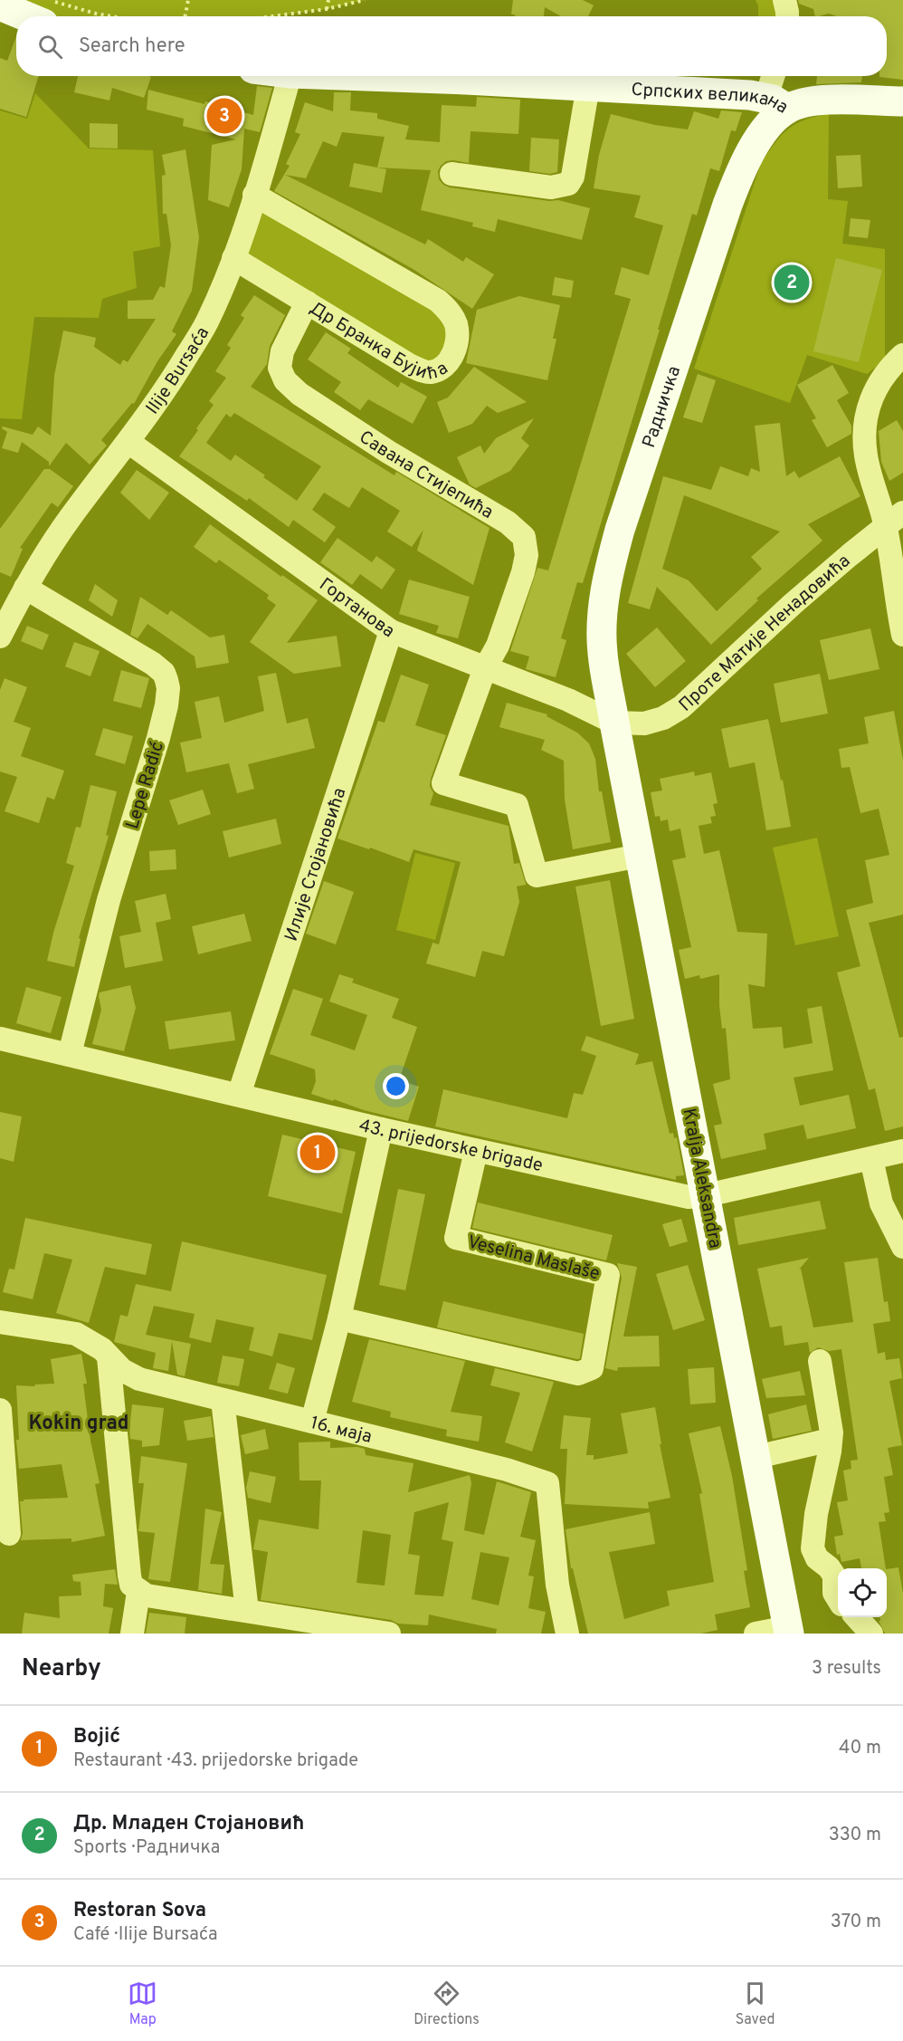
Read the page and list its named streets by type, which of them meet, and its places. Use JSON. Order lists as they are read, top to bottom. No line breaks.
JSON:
{"streets":{"main road":["Српских великана","Радничка","Kralja Aleksandra"],"street":["Др Бранка Бујића","Ilije Bursaća","Савана Стијепића","Гортанова","Проте Матије Ненадовића","Lepe Radić","Илије Стојановића","43. prijedorske brigade","Veselina Maslaše","16. маја"]},"crossings":[["Српских великана","Радничка"],["Др Бранка Бујића","Ilije Bursaća"],["Др Бранка Бујића","Савана Стијепића"],["Ilije Bursaća","Гортанова"],["Ilije Bursaća","Lepe Radić"],["Радничка","Гортанова"],["Радничка","Проте Матије Ненадовића"],["Радничка","Kralja Aleksandra"],["Савана Стијепића","Гортанова"],["Гортанова","Проте Матије Ненадовића"],["Гортанова","Илије Стојановића"],["Гортанова","Kralja Aleksandra"],["Проте Матије Ненадовића","Kralja Aleksandra"],["Lepe Radić","43. prijedorske brigade"],["Илије Стојановића","43. prijedorske brigade"],["43. prijedorske brigade","Kralja Aleksandra"],["43. prijedorske brigade","Veselina Maslaše"]],"districts":["Kokin grad"],"page":{"search":"Search here","pins":["3","2","1"],"heading":["Nearby","3 results"],"list":[{"mark":"1","name":"Bojić","note":"Restaurant · 43. prijedorske brigade","value":"40 m"},{"mark":"2","name":"Др. Младен Стојановић","note":"Sports · Радничка","value":"330 m"},{"mark":"3","name":"Restoran Sova","note":"Café · Ilije Bursaća","value":"370 m"}],"nav":["Map","Directions","Saved"]}}
